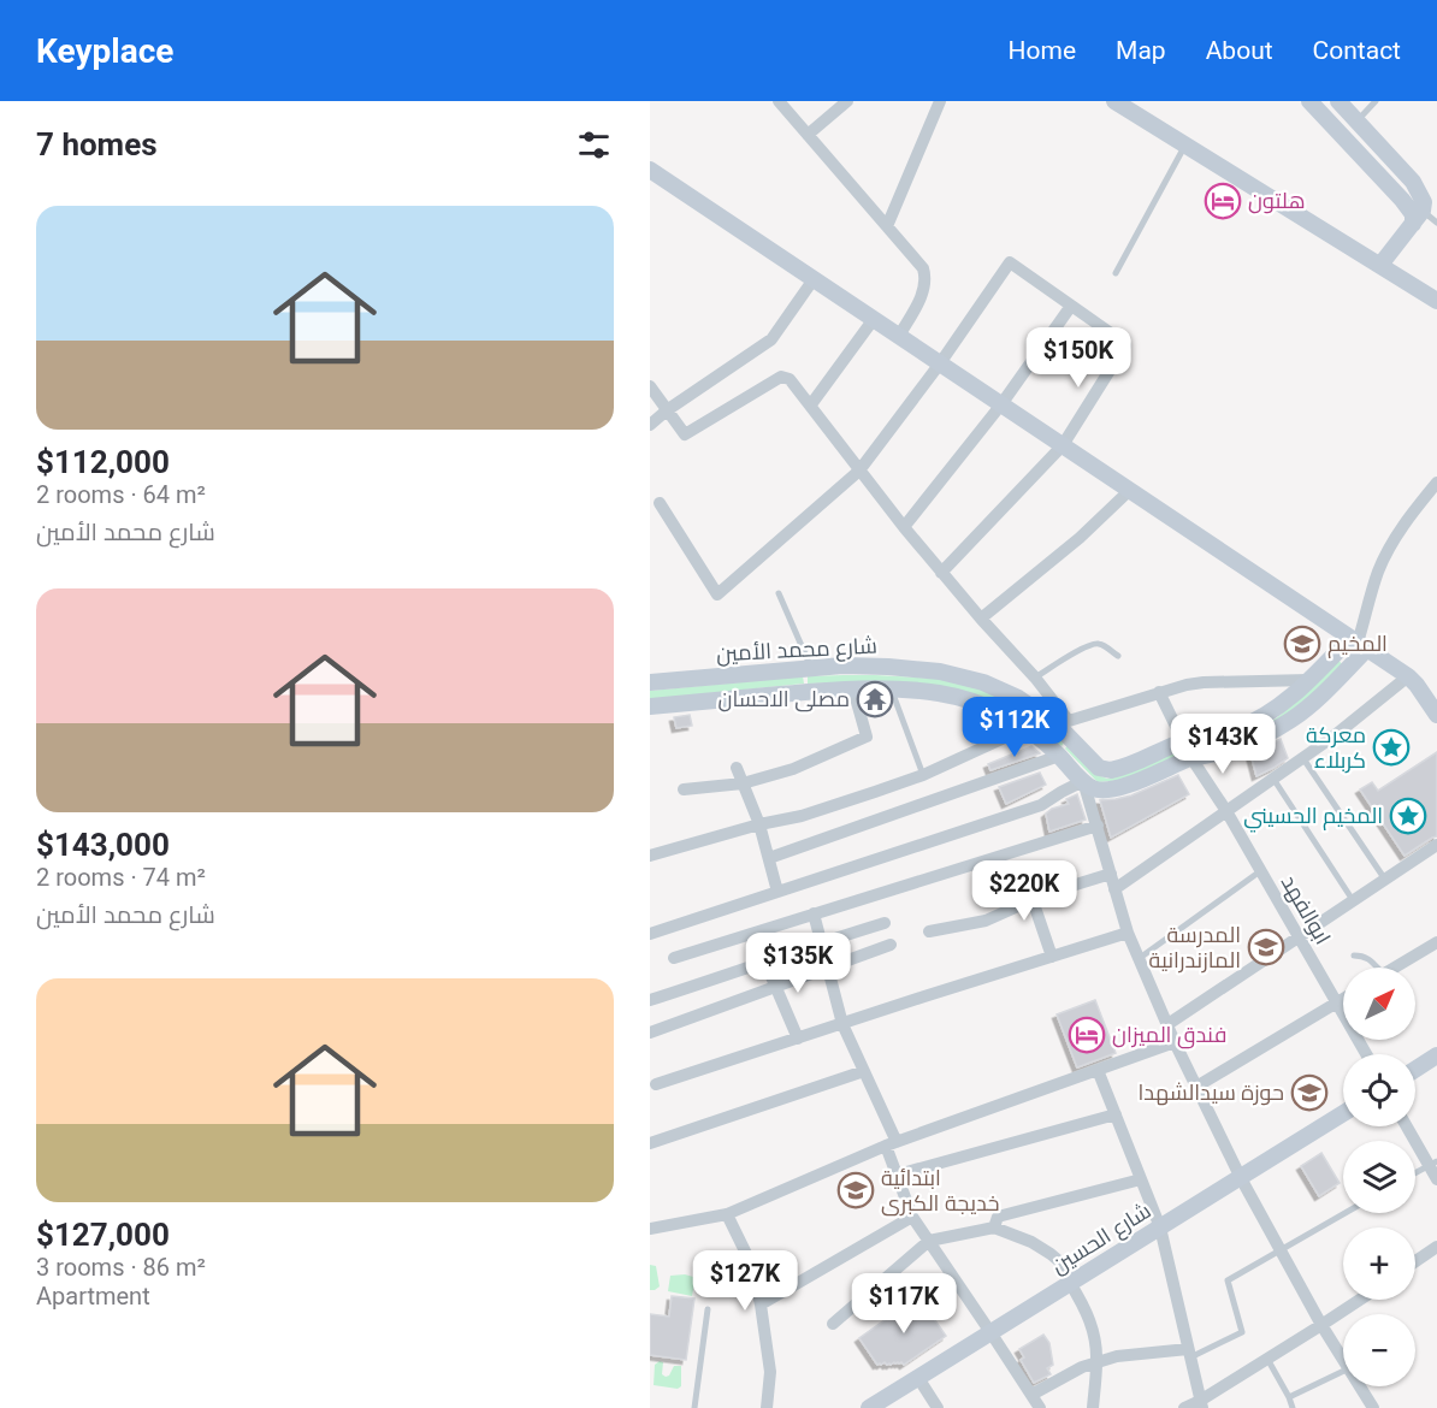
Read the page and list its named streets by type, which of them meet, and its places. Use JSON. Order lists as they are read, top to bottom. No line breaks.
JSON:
{"streets":{"main road":["شارع محمد الأمين","شارع الحسين"],"street":["ابوالفهد"]},"places":{"hotel":["هلتون","فندق الميزان"],"school or university":["المخيم","المدرسة المازندرانية","حوزة سيدالشهدا","ابتدائية خديجة الكبرى"],"temple":["مصلى الاحسان"],"place":["معركة كربلاء","المخيم الحسيني"]},"north":"top right","page":{"header":"Keyplace","nav":["Home","Map","About","Contact"],"heading":"7 homes","list":[{"name":"$112,000","note":"2 rooms · 64 m² · شارع محمد الأمين"},{"name":"$143,000","note":"2 rooms · 74 m² · شارع محمد الأمين"},{"name":"$127,000","note":"3 rooms · 86 m² · Apartment"}],"price":["$150K","$112K","$143K","$220K","$135K","$127K","$117K"],"map_buttons":["+","−"]}}
